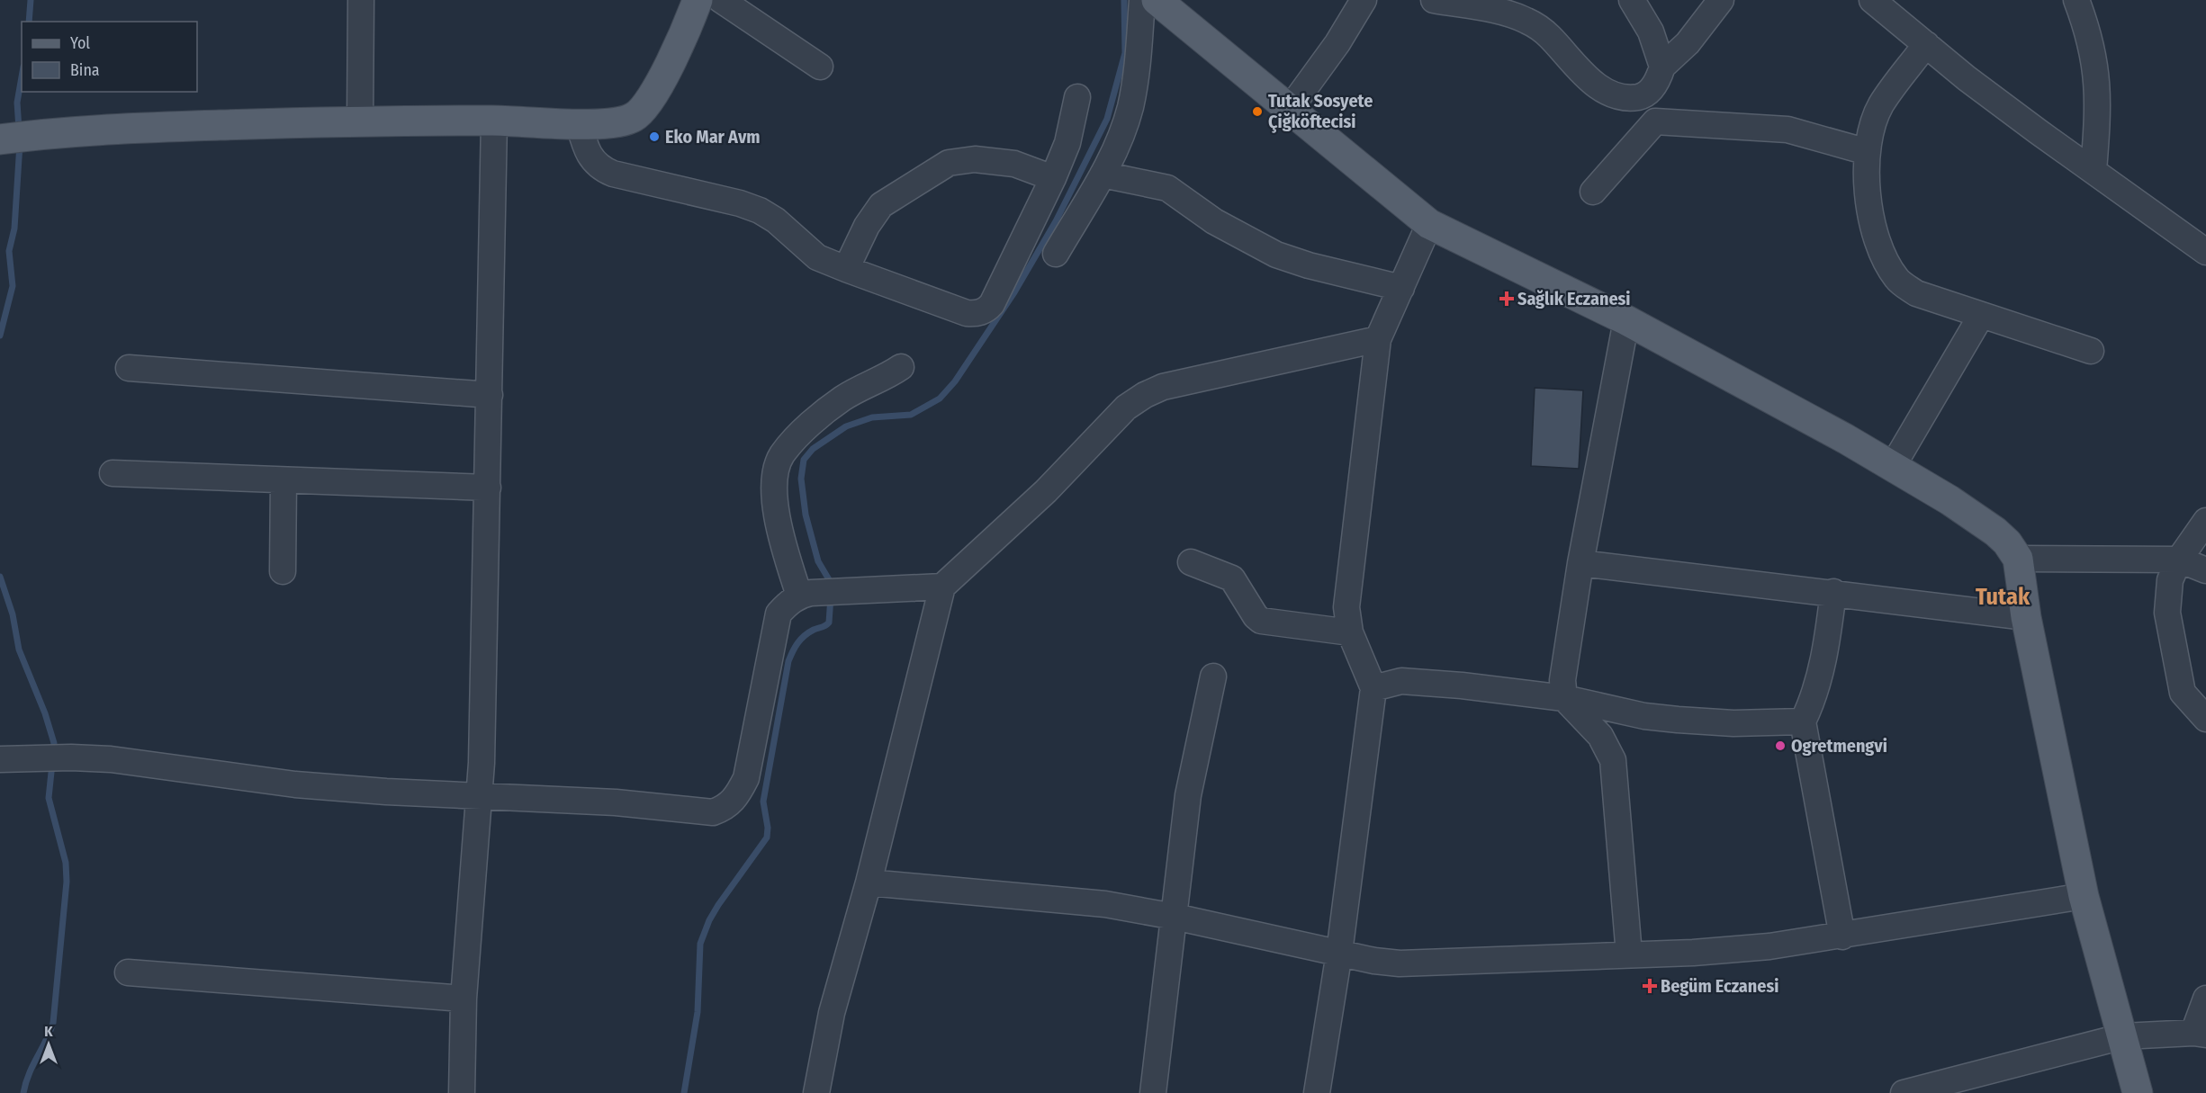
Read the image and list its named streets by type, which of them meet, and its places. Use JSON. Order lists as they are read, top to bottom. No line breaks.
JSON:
{"districts":["Tutak"],"places":{"other":["Tutak Sosyete Çiğköftecisi","Eko Mar Avm","Ogretmengvi"],"health":["Sağlık Eczanesi","Begüm Eczanesi"]},"legend":["Yol","Bina"],"north":"top"}
